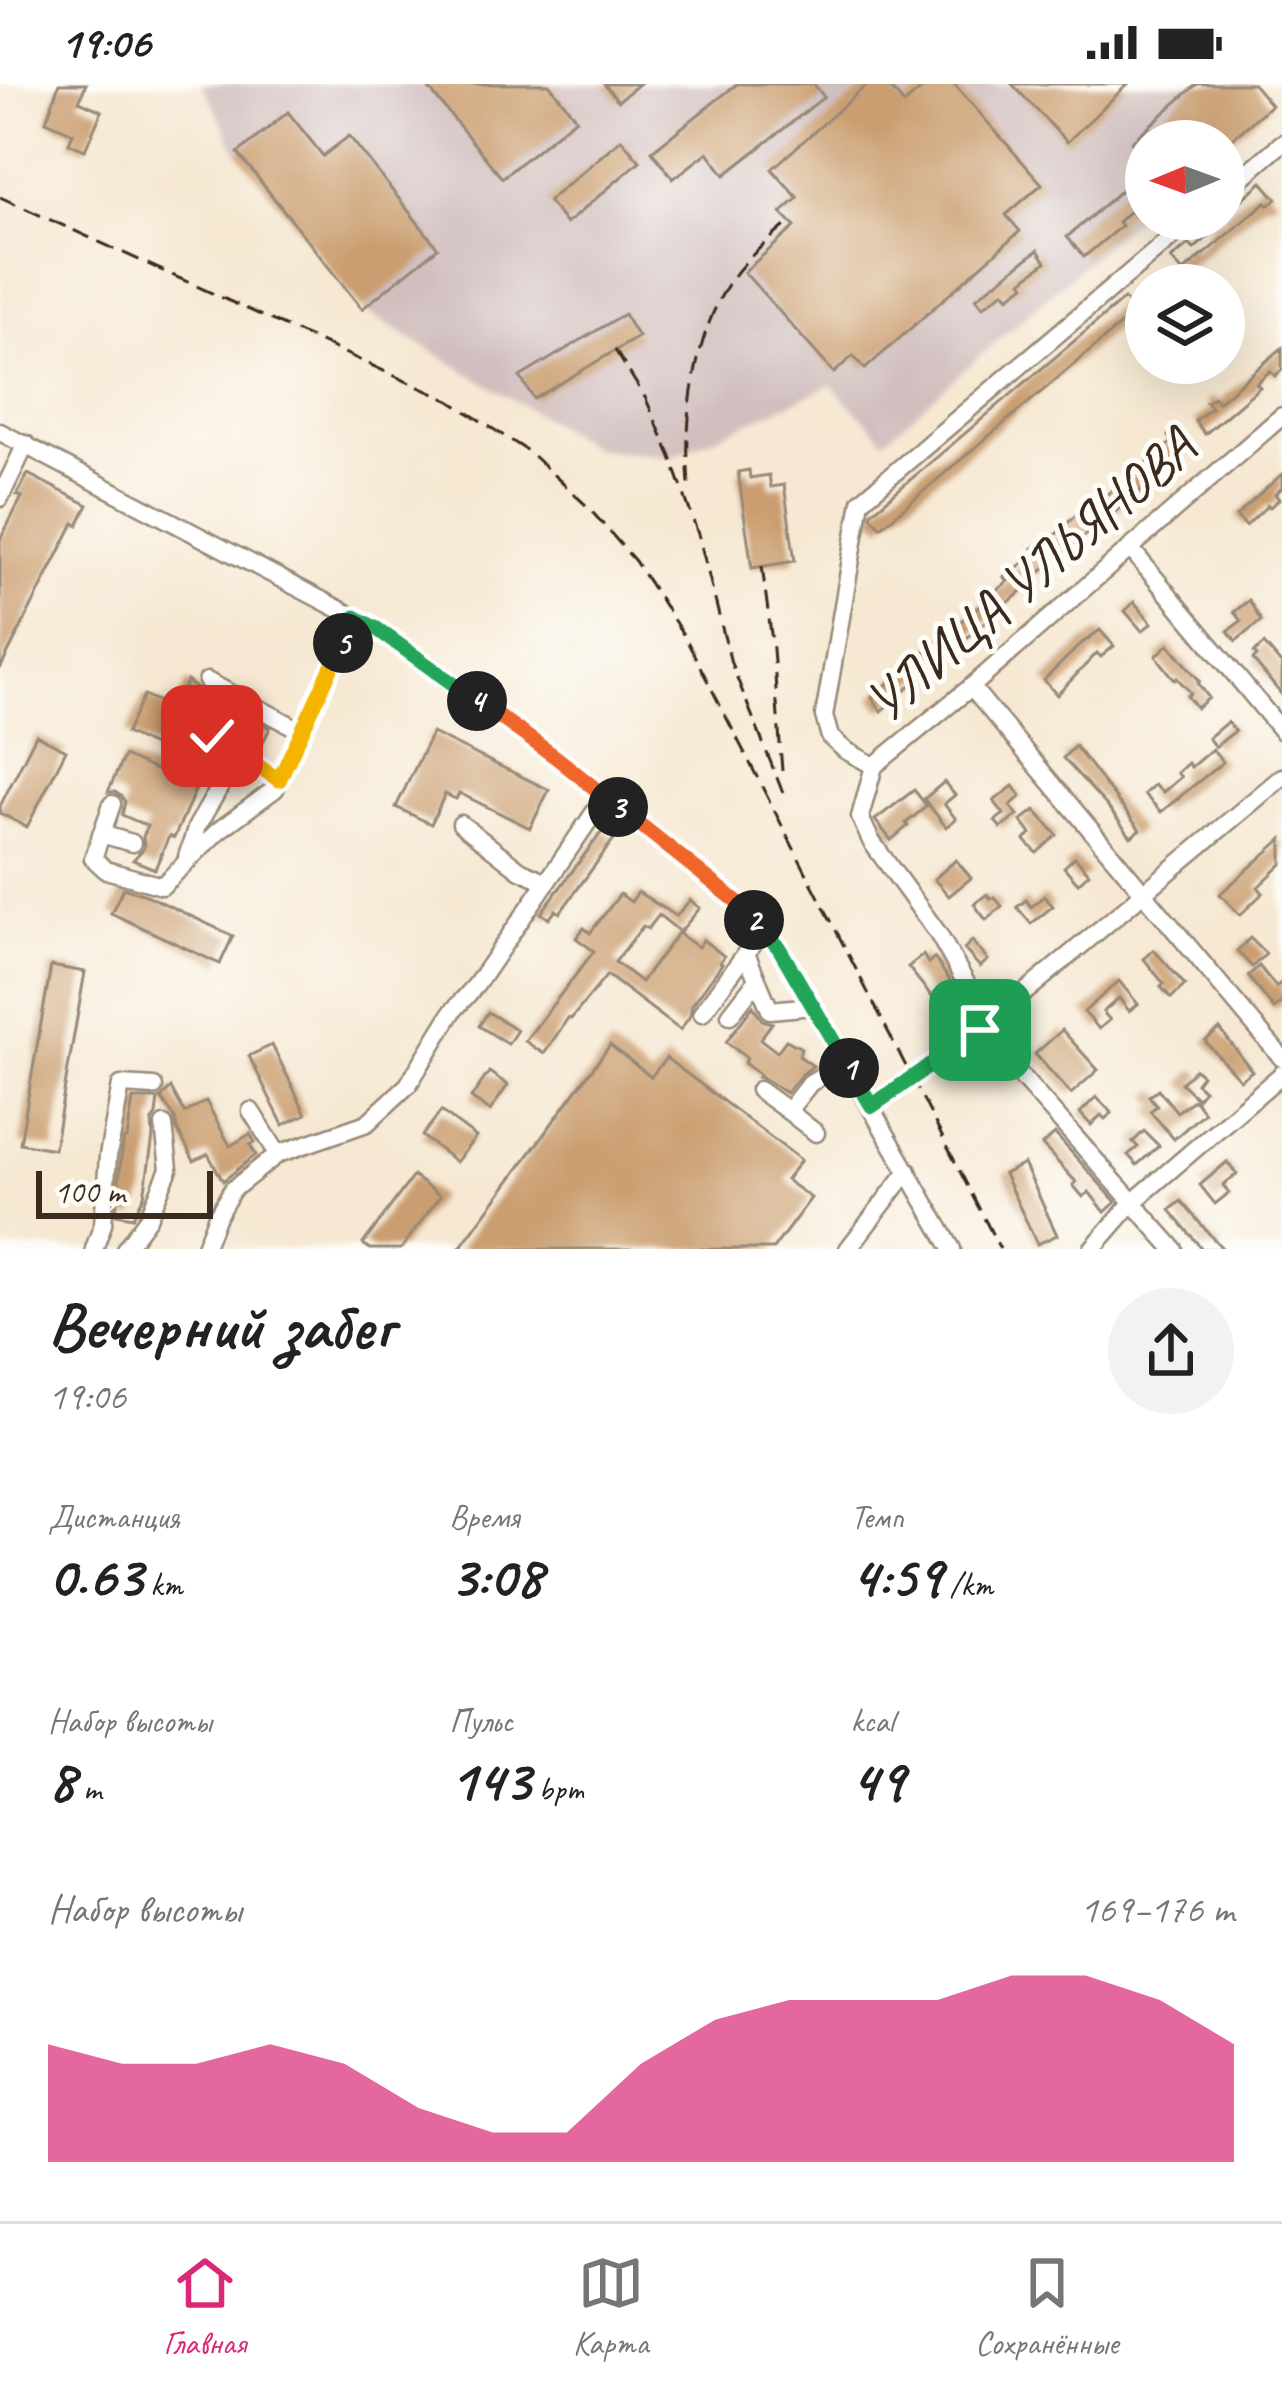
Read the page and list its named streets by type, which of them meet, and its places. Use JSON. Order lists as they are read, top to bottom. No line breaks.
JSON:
{"streets":{"street":["УЛИЦА УЛЬЯНОВА"]},"scale_bar":"100 m","north":"left","page":{"status":"19:06","pins":["5","4","3","2","1"],"scale":"100 m","heading":["Вечерний забег","19:06"],"stats":[["Дистанция","0.63 km"],["Время","3:08"],["Темп","4:59 /km"],["Набор высоты","8 m"],["Пульс","143 bpm"],["kcal","49"]],"chart":["Набор высоты","169–176 m"],"tabs":["Главная","Карта","Сохранённые"]}}
